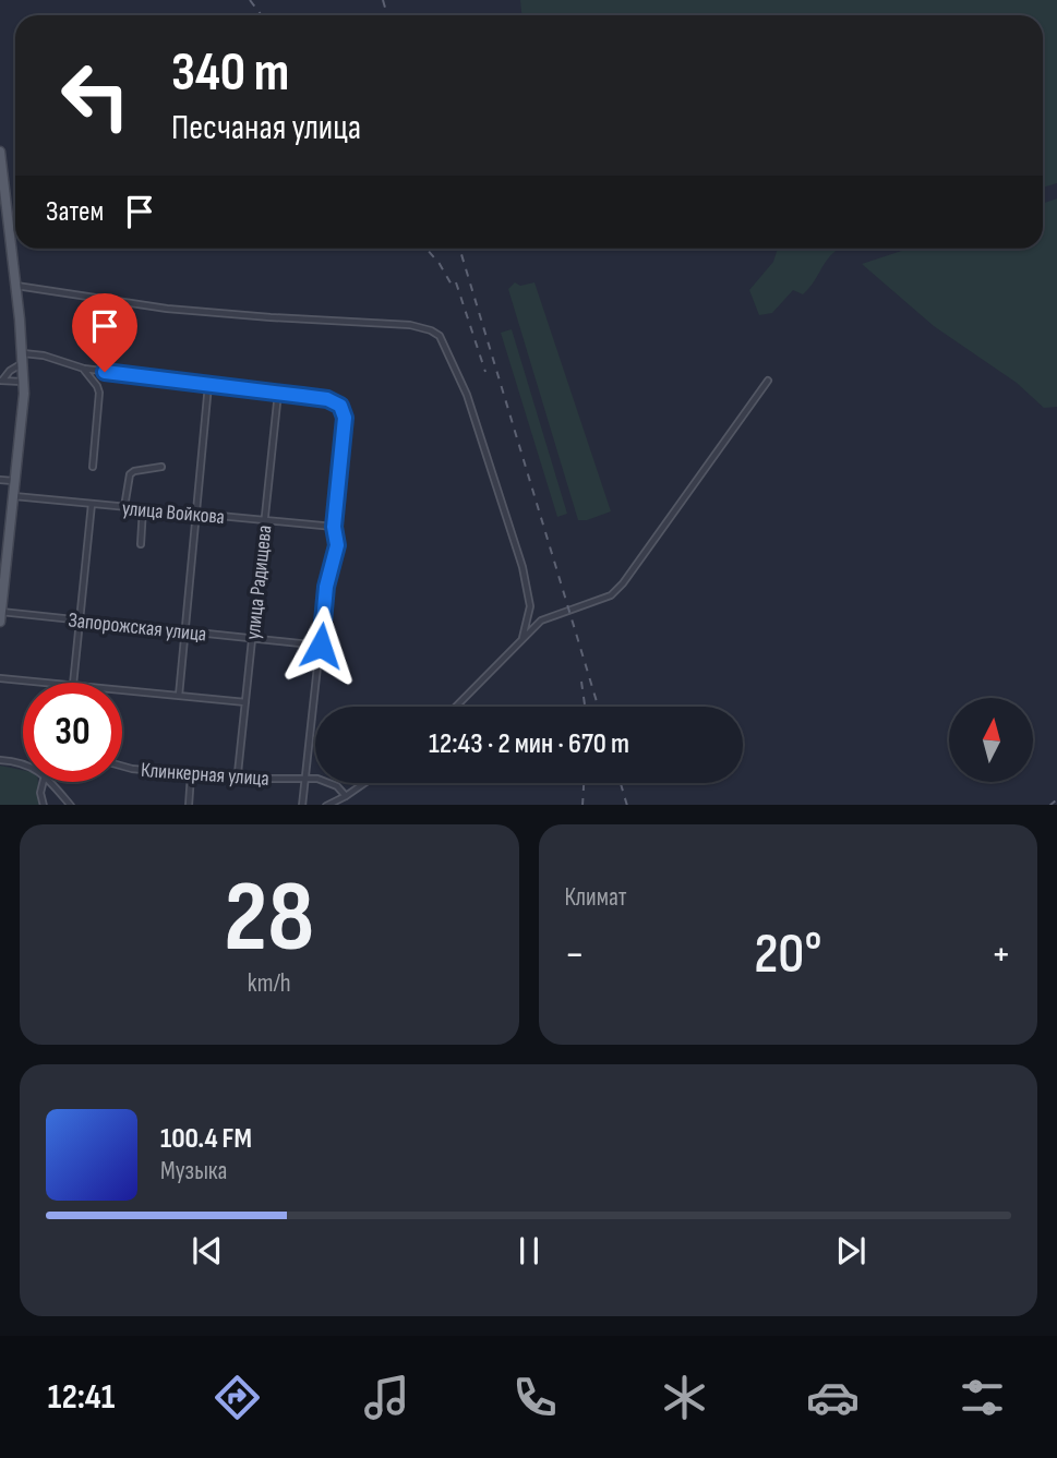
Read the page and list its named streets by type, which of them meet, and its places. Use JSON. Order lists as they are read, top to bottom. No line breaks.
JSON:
{"streets":{"street":["улица Войкова","улица Радищева","Запорожская улица","Клинкерная улица"]},"crossings":[["улица Войкова","улица Радищева"],["улица Радищева","Запорожская улица"],["улица Радищева","Клинкерная улица"]],"north":"top","page":{"turn":["340 m","Песчаная улица"],"then":"Затем","limit":"30","trip":"12:43 · 2 мин · 670 m","tile":[["28","km/h"],"Климат"],"heat":["−","20°","+"],"song":["100.4 FM","Музыка"],"tabs":"12:41"}}
